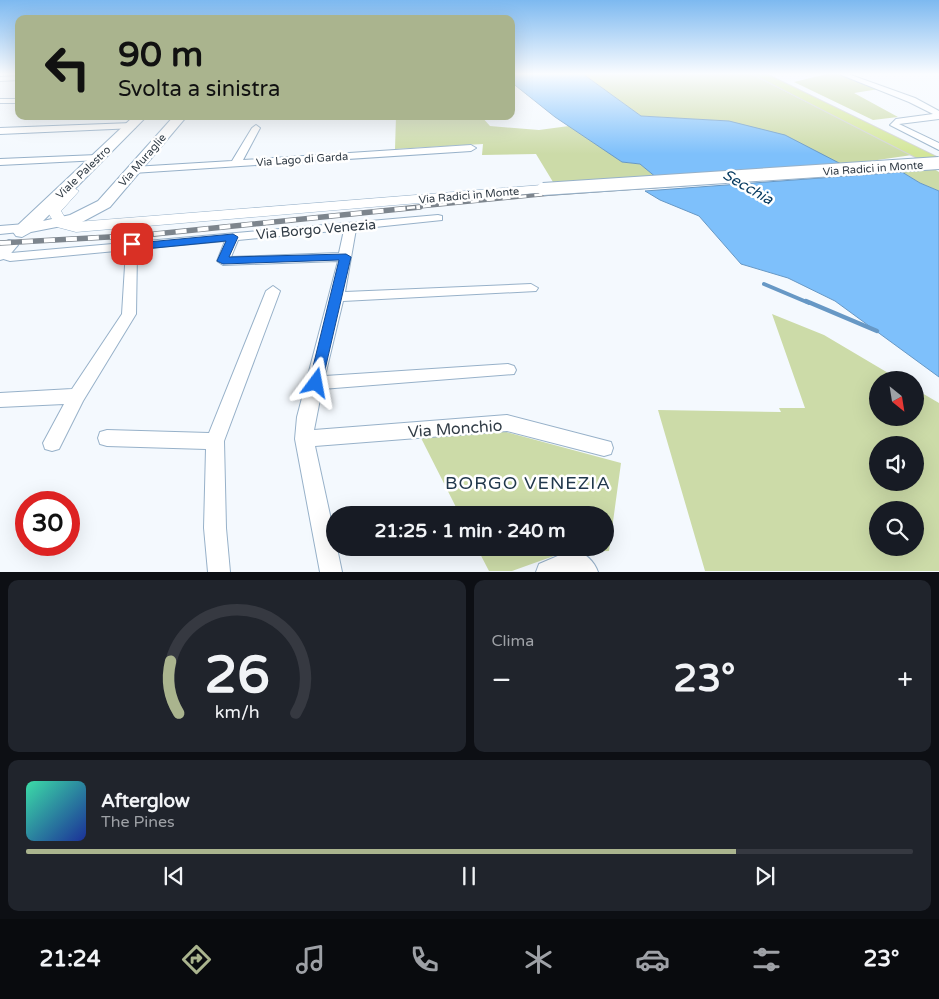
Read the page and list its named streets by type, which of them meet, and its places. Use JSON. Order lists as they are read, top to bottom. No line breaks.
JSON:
{"streets":{"main road":["Via Muraglie","Via Radici in Monte","Viale Palestro"],"street":["Via Lago di Garda","Via Borgo Venezia","Via Monchio"]},"crossings":[["Via Lago di Garda","Via Muraglie"],["Via Muraglie","Via Radici in Monte"],["Via Radici in Monte","Viale Palestro"],["Via Radici in Monte","Via Borgo Venezia"],["Viale Palestro","Via Borgo Venezia"]],"districts":["BORGO VENEZIA"],"water":["Secchia"],"north":"bottom right","page":{"turn":["90 m","Svolta a sinistra"],"limit":"30","trip":"21:25 · 1 min · 240 m","tile":"Clima","heat":["−","23°","+"],"song":["Afterglow","The Pines"],"tabs":["21:24","23°"],"gauge":["26","km/h"]}}
